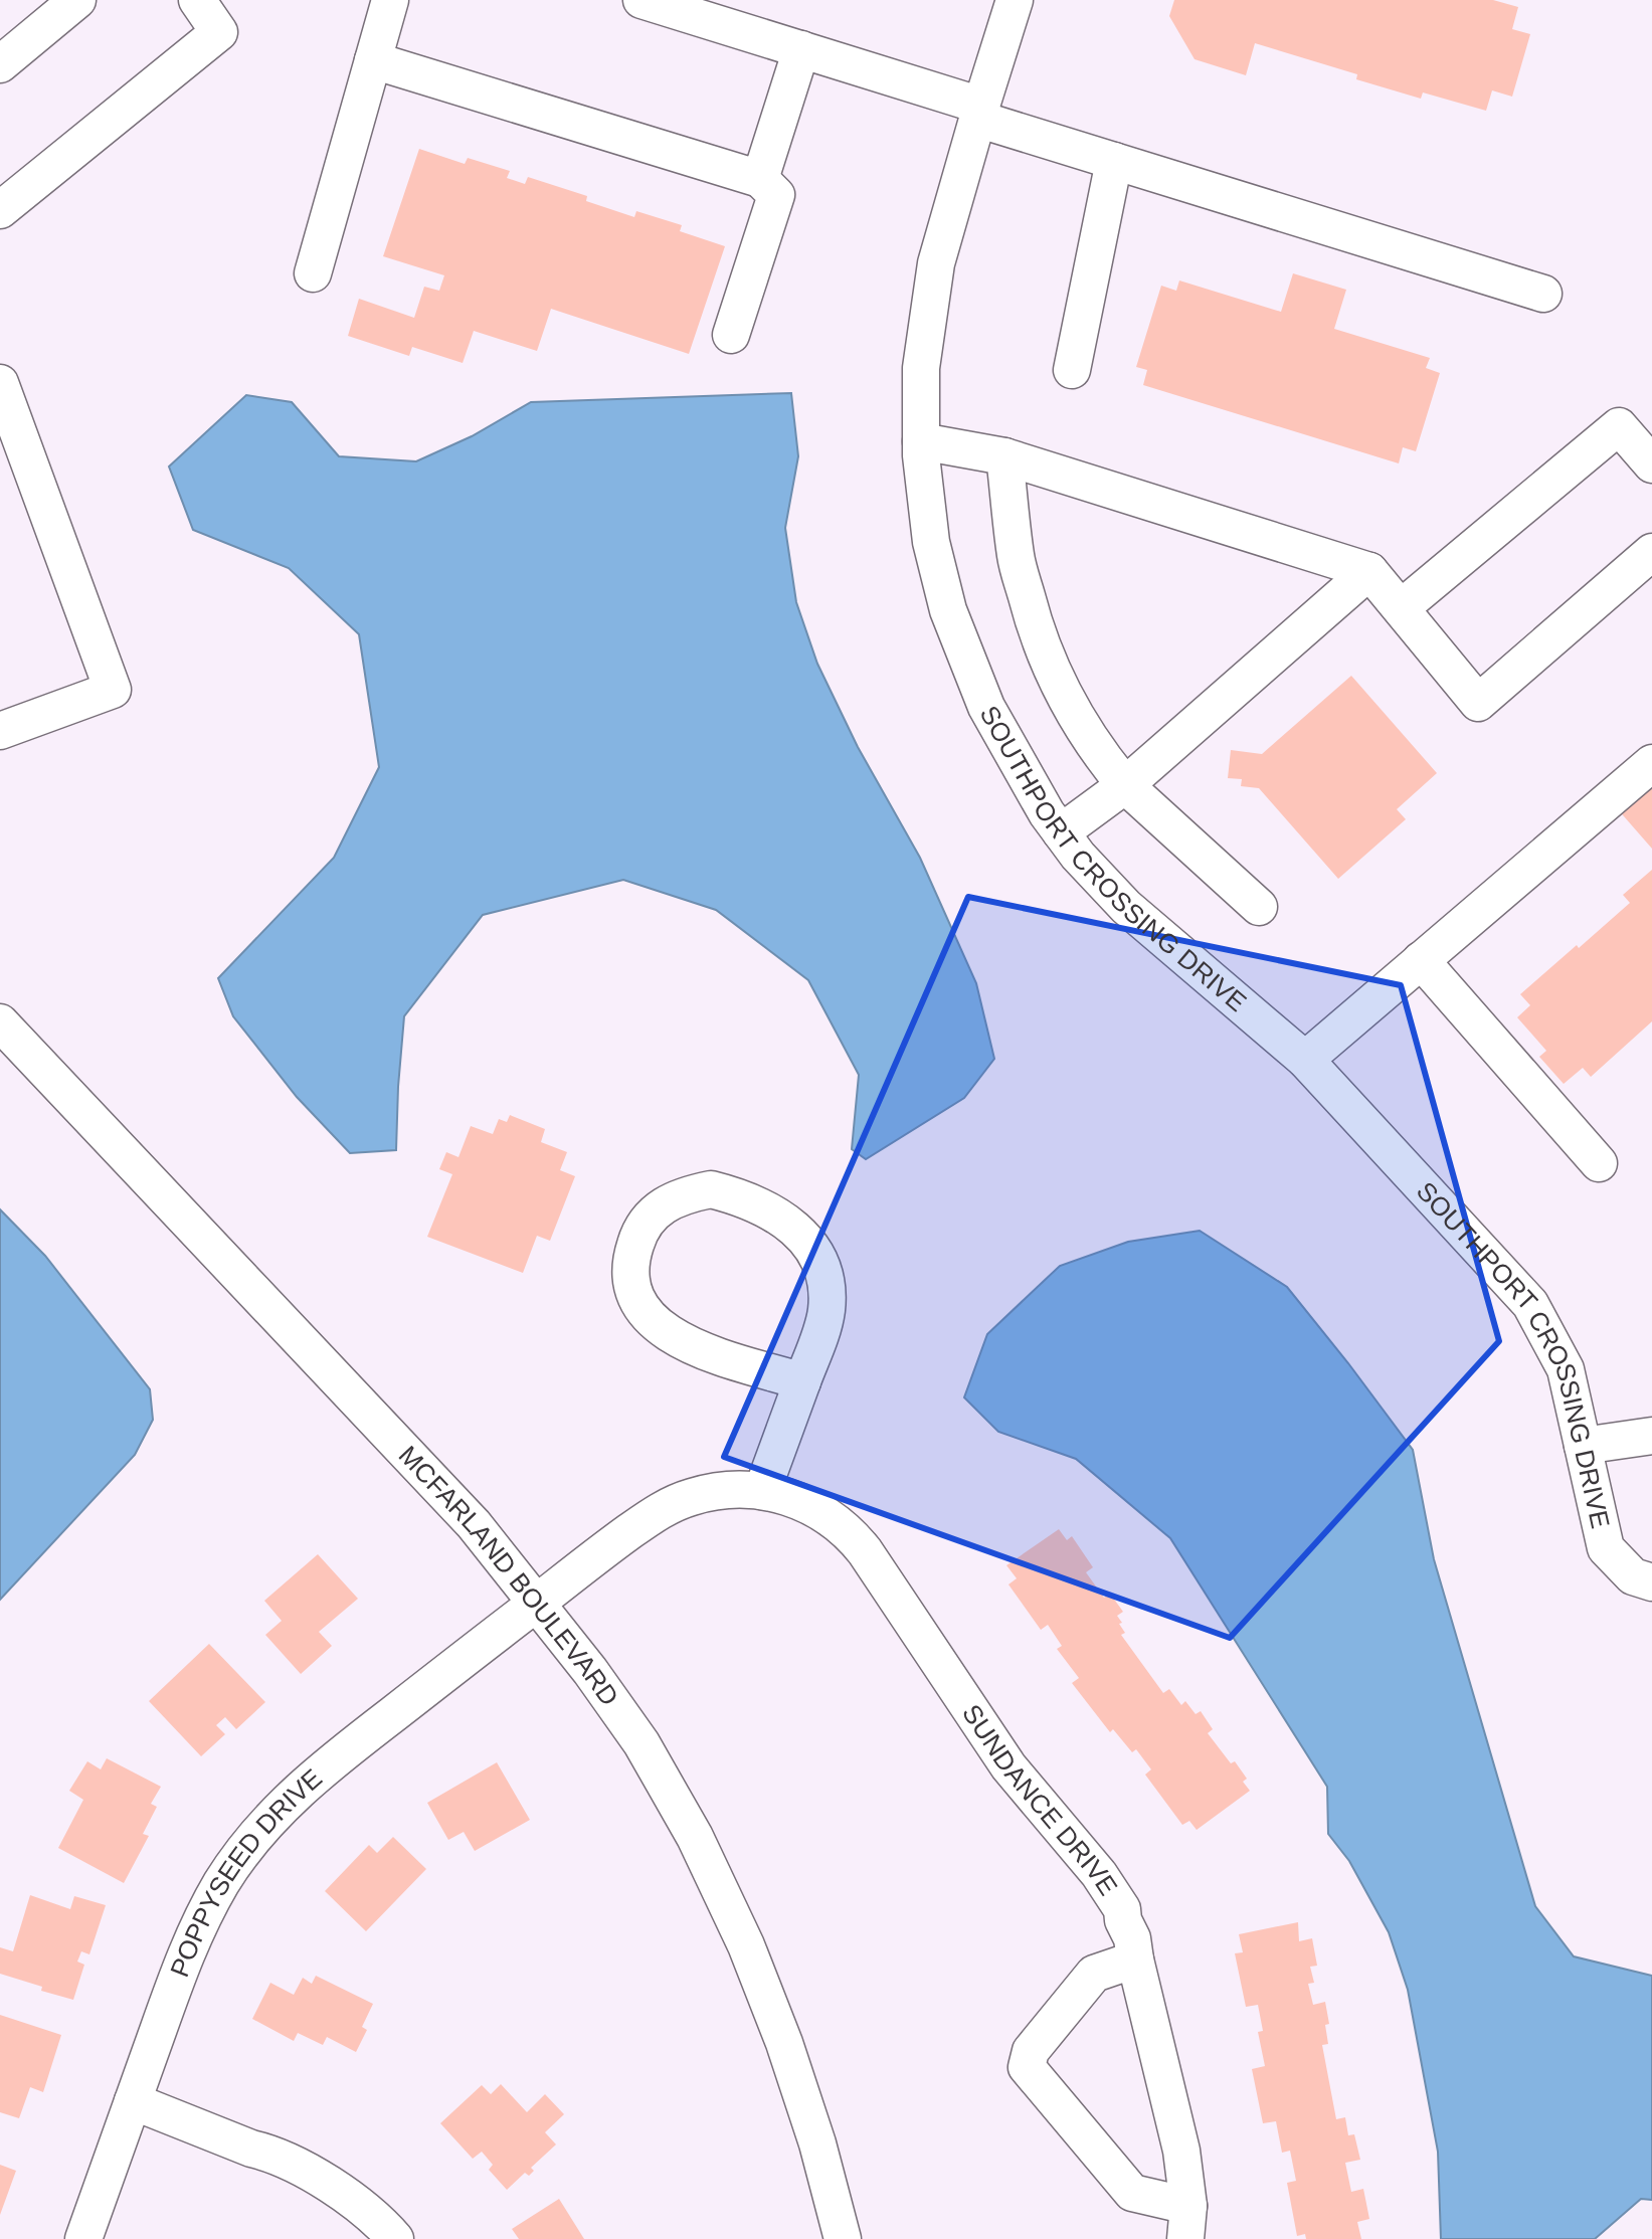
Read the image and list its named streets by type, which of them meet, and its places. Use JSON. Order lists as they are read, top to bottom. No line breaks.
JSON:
{"streets":{"street":["SOUTHPORT CROSSING DRIVE","MCFARLAND BOULEVARD","SUNDANCE DRIVE","POPPYSEED DRIVE"]},"crossings":[["MCFARLAND BOULEVARD","SUNDANCE DRIVE"],["MCFARLAND BOULEVARD","POPPYSEED DRIVE"],["SUNDANCE DRIVE","POPPYSEED DRIVE"]]}
